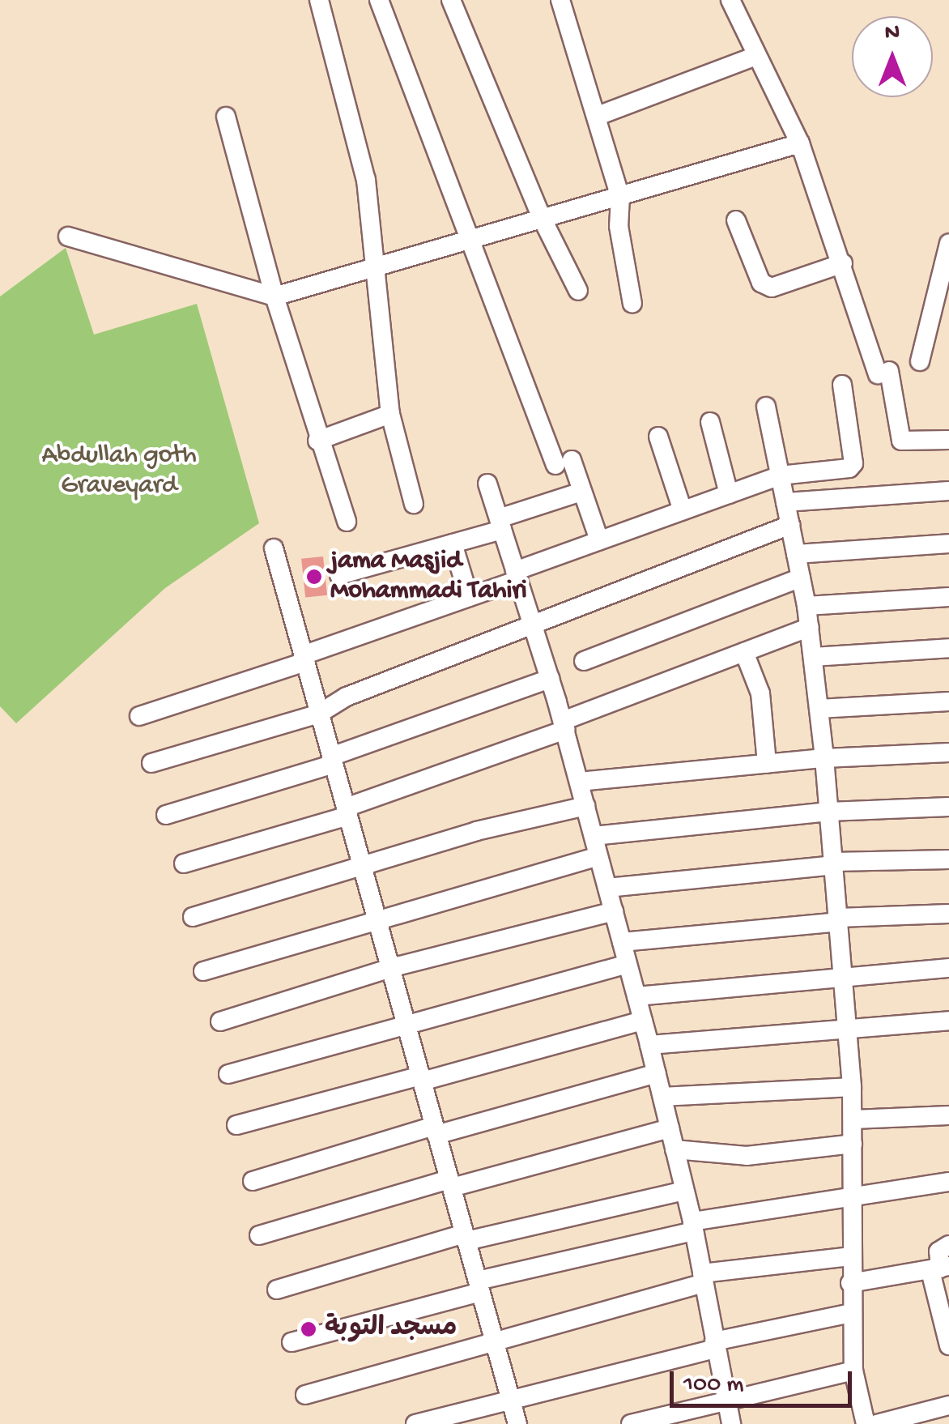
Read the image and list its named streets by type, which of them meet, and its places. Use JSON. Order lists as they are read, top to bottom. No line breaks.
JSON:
{"parks":["Abdullah goth Graveyard"],"places":["jama Masjid Mohammadi Tahiri","مسجد التوبة"],"scale_bar":"100 m","north":"top"}
